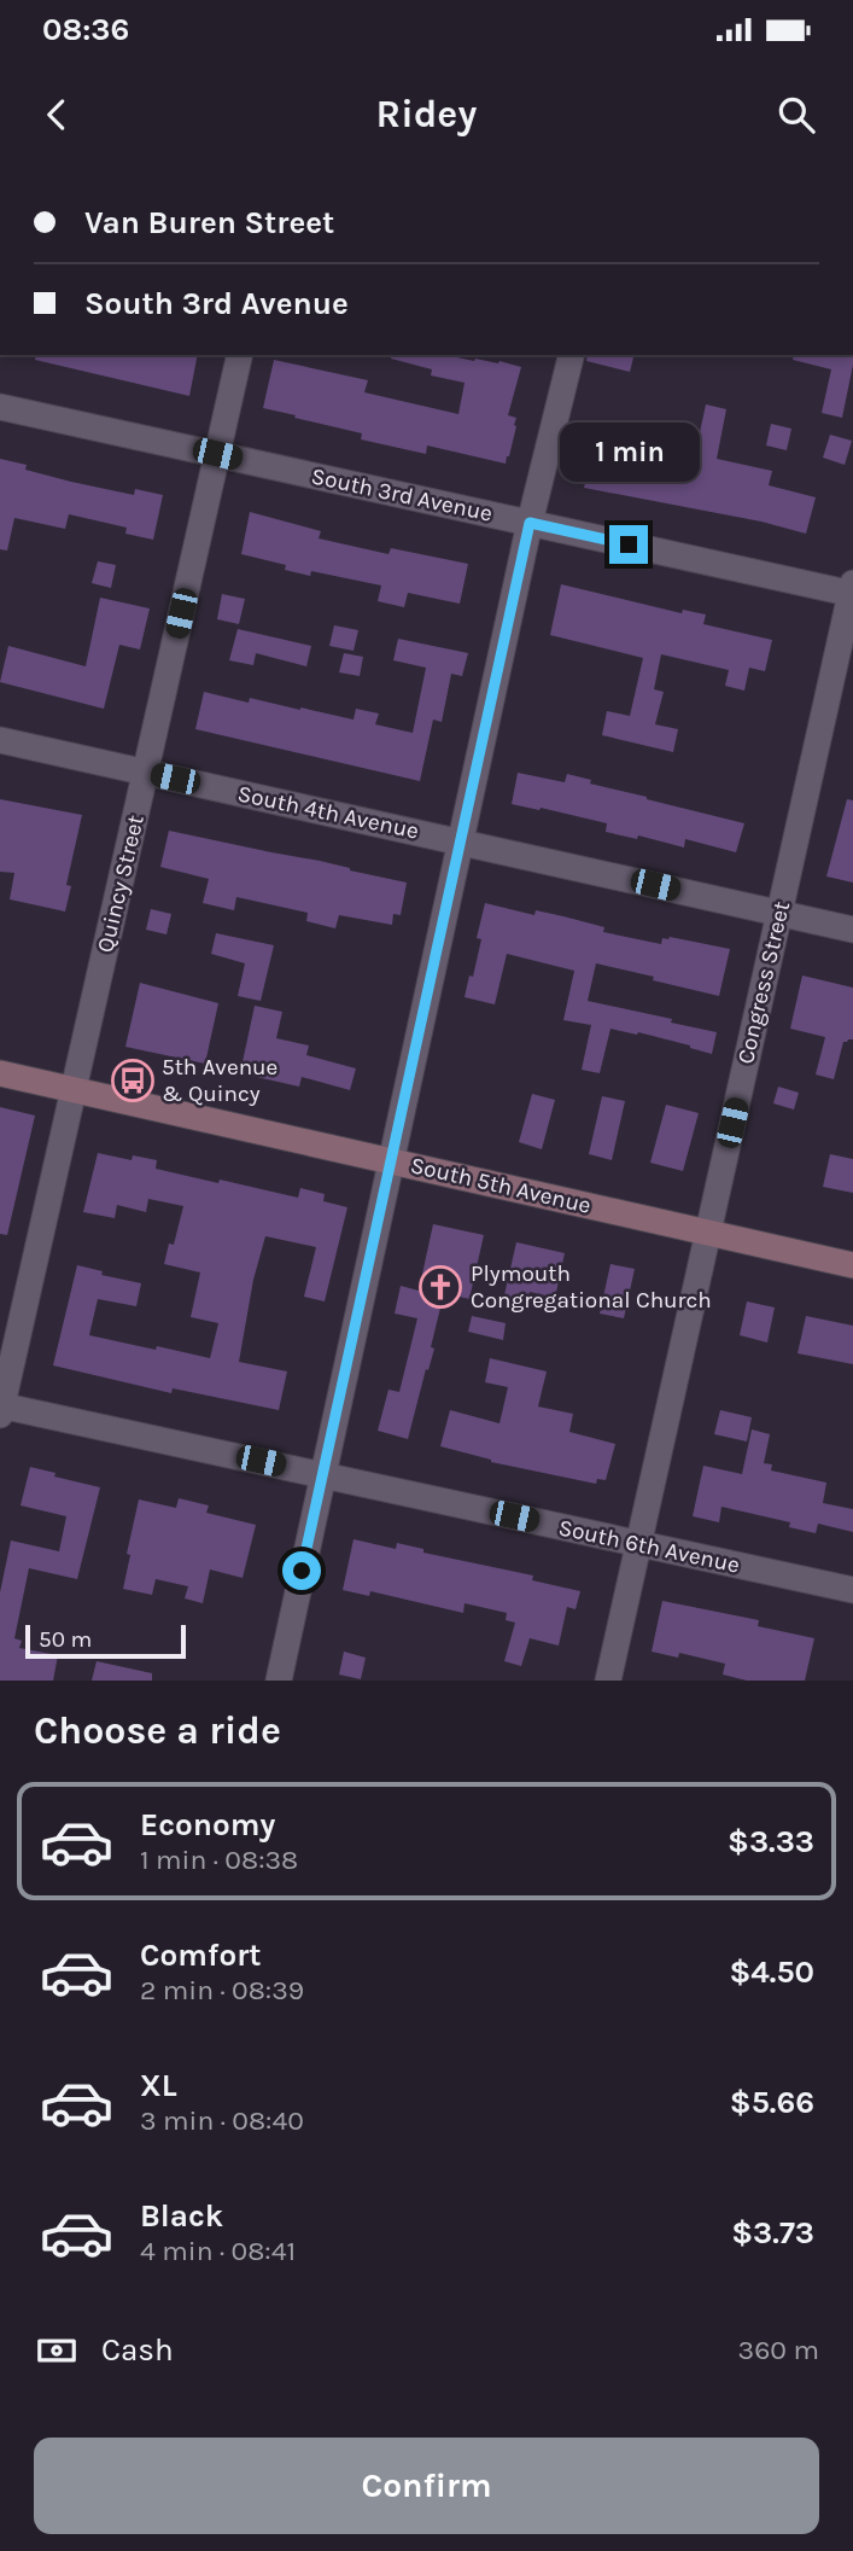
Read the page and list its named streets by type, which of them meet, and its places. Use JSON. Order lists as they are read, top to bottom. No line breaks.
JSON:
{"streets":{"street":["South 3rd Avenue","South 4th Avenue","Quincy Street","Congress Street","South 5th Avenue","South 6th Avenue"]},"crossings":[["South 3rd Avenue","Quincy Street"],["South 3rd Avenue","Congress Street"],["South 4th Avenue","Quincy Street"],["South 4th Avenue","Congress Street"],["Quincy Street","South 5th Avenue"],["Quincy Street","South 6th Avenue"],["Congress Street","South 5th Avenue"],["Congress Street","South 6th Avenue"]],"places":{"bus stop":["5th Avenue & Quincy"],"church":["Plymouth Congregational Church"]},"scale_bar":"50 m","page":{"status":"08:36","header":"Ridey","banner":["Van Buren Street","South 3rd Avenue"],"bubble":"1 min","scale":"50 m","heading":"Choose a ride","list":[{"name":"Economy","note":"1 min · 08:38","value":"$3.33"},{"name":"Comfort","note":"2 min · 08:39","value":"$4.50"},{"name":"XL","note":"3 min · 08:40","value":"$5.66"},{"name":"Black","note":"4 min · 08:41","value":"$3.73"}],"pay":["Cash","360 m"],"buttons":"Confirm"}}
